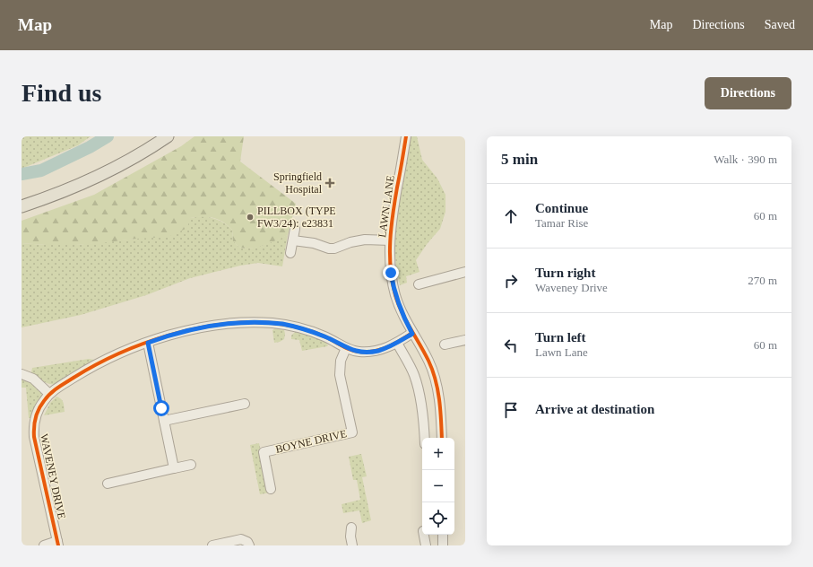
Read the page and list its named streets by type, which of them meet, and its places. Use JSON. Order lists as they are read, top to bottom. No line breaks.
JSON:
{"streets":{"street":["LAWN LANE","BOYNE DRIVE","WAVENEY DRIVE"]},"crossings":[["LAWN LANE","WAVENEY DRIVE"],["BOYNE DRIVE","WAVENEY DRIVE"]],"places":{"health":["Springfield Hospital"],"other":["PILLBOX (TYPE FW3/24): e23831"]},"page":{"header":"Map","nav":["Map","Directions","Saved"],"buttons":"Directions","title":"Find us","heading":["5 min","Walk · 390 m"],"list":[["Continue","Tamar Rise","60 m"],["Turn right","Waveney Drive","270 m"],["Turn left","Lawn Lane","60 m"],"Arrive at destination"],"map_buttons":["+","−"]}}
